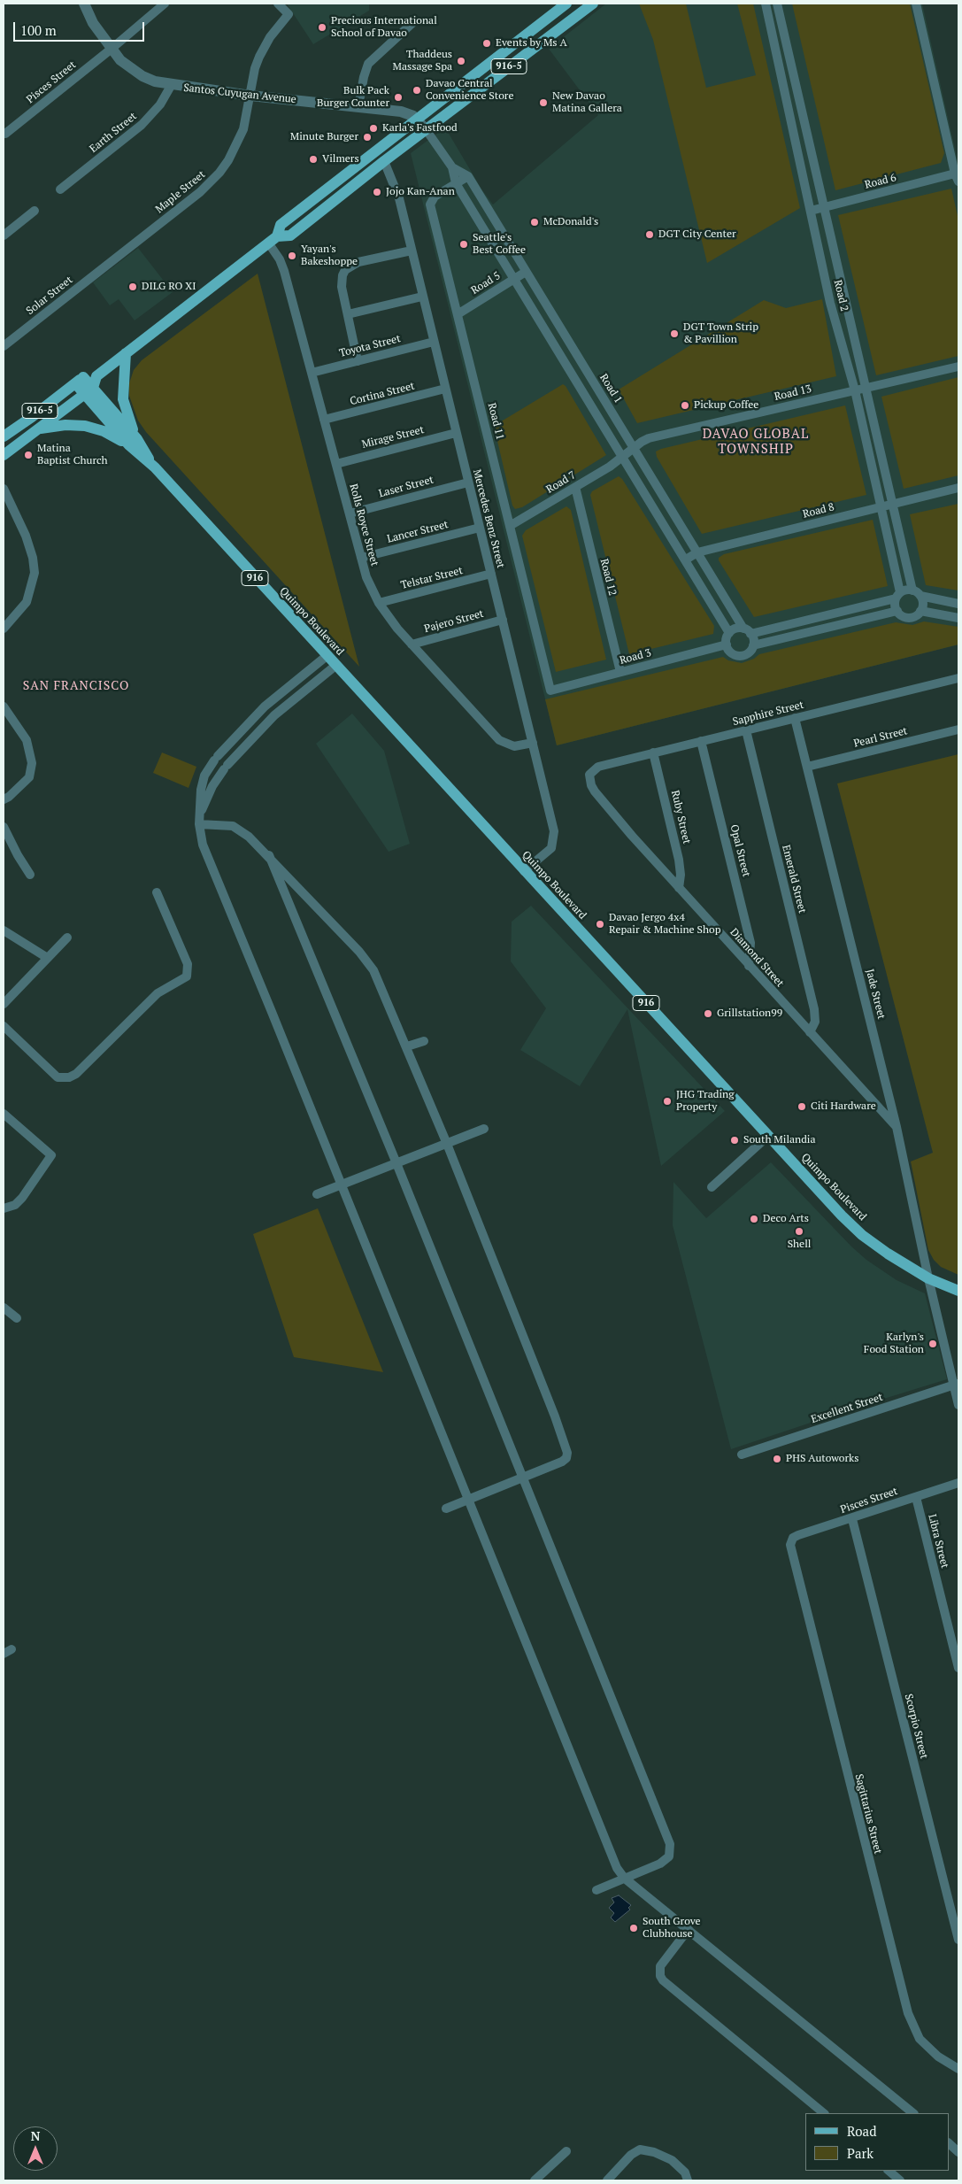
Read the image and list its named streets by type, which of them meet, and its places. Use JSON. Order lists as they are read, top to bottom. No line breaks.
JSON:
{"streets":{"main road":["916-5","916","Quimpo Boulevard"],"street":["Pisces Street","Santos Cuyugan Avenue","Earth Street","Road 6","Maple Street","Road 5","Solar Street","Road 2","Toyota Street","Road 1","Road 13","Cortina Street","Road 11","Mirage Street","Road 7","Laser Street","Road 8","Mercedes Benz Street","Rolls Royce Street","Lancer Street","Road 12","Telstar Street","Pajero Street","Road 3","Sapphire Street","Pearl Street","Ruby Street","Opal Street","Emerald Street","Diamond Street","Jade Street","Excellent Street","Libra Street","Scorpio Street","Sagittarius Street"]},"crossings":[["916-5","Santos Cuyugan Avenue"],["916-5","Mercedes Benz Street"],["916-5","Rolls Royce Street"],["916-5","Quimpo Boulevard"],["Pisces Street","Santos Cuyugan Avenue"],["Pisces Street","Libra Street"],["Pisces Street","Scorpio Street"],["Pisces Street","Sagittarius Street"],["Santos Cuyugan Avenue","Earth Street"],["Santos Cuyugan Avenue","Maple Street"],["Road 6","Road 2"],["Maple Street","Solar Street"],["Road 5","Road 1"],["Road 5","Road 11"],["Road 2","Road 13"],["Road 2","Road 8"],["Toyota Street","Mercedes Benz Street"],["Toyota Street","Rolls Royce Street"],["Road 1","Road 13"],["Road 1","Road 11"],["Road 1","Road 8"],["Road 1","Road 3"],["Road 13","Road 7"],["Cortina Street","Mercedes Benz Street"],["Cortina Street","Rolls Royce Street"],["Road 11","Road 7"],["Road 11","Road 3"],["Mirage Street","Mercedes Benz Street"],["Mirage Street","Rolls Royce Street"],["Road 7","Road 12"],["Laser Street","Mercedes Benz Street"],["Laser Street","Rolls Royce Street"],["Mercedes Benz Street","Rolls Royce Street"],["Mercedes Benz Street","Lancer Street"],["Mercedes Benz Street","Telstar Street"],["Mercedes Benz Street","Quimpo Boulevard"],["Mercedes Benz Street","Pajero Street"],["Rolls Royce Street","Lancer Street"],["Rolls Royce Street","Telstar Street"],["Rolls Royce Street","Pajero Street"],["Road 12","Road 3"],["Quimpo Boulevard","Jade Street"],["Sapphire Street","Ruby Street"],["Sapphire Street","Opal Street"],["Sapphire Street","Emerald Street"],["Sapphire Street","Diamond Street"],["Sapphire Street","Jade Street"],["Pearl Street","Jade Street"],["Ruby Street","Diamond Street"],["Opal Street","Diamond Street"],["Emerald Street","Diamond Street"],["Diamond Street","Jade Street"],["Jade Street","Excellent Street"]],"districts":["DAVAO GLOBAL TOWNSHIP","SAN FRANCISCO"],"places":["Precious International School of Davao","Events by Ms A","Thaddeus Massage Spa","Davao Central Convenience Store","Bulk Pack Burger Counter","New Davao Matina Gallera","Karla's Fastfood","Minute Burger","Vilmers","Jojo Kan-Anan","McDonald's","DGT City Center","Seattle's Best Coffee","Yayan's Bakeshoppe","DILG RO XI","DGT Town Strip & Pavillion","Pickup Coffee","Matina Baptist Church","Davao Jergo 4x4 Repair & Machine Shop","Grillstation99","JHG Trading Property","Citi Hardware","South Milandia","Deco Arts","Shell","Karlyn's Food Station","PHS Autoworks","South Grove Clubhouse"],"legend":["Road","Park"],"scale_bar":"100 m","north":"top"}
